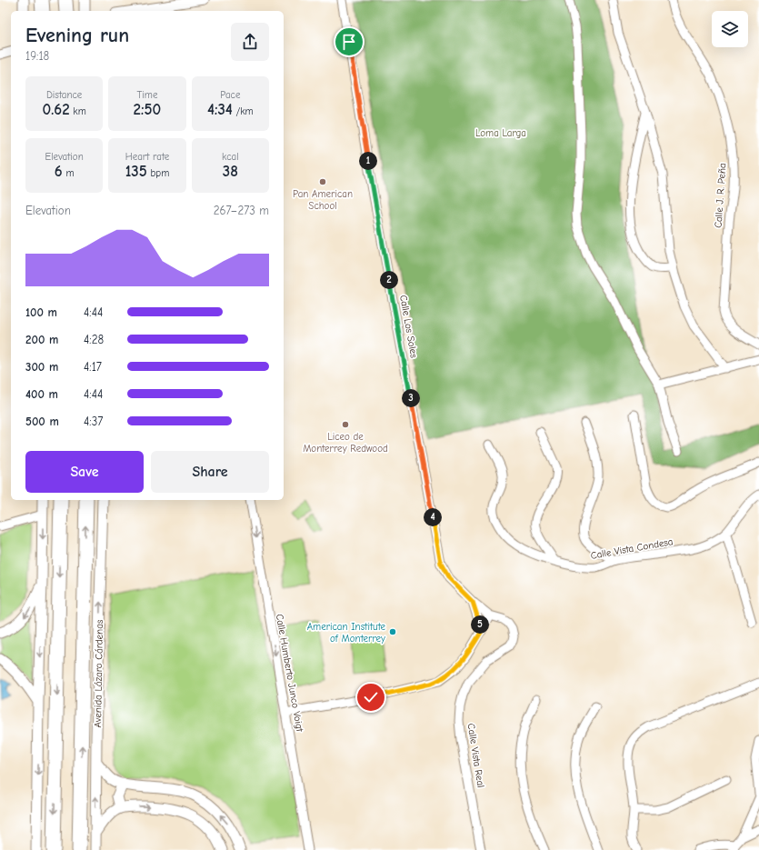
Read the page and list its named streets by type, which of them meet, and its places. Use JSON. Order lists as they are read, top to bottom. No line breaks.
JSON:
{"streets":{"highway":["Avenida Lázaro Cárdenas"],"street":["Calle J. R. Peña","Calle Los Soles","Calle Vista Condesa","Calle Humberto Junco Voigt","Calle Vista Real"]},"crossings":[["Calle Los Soles","Calle Vista Real"]],"one_way":["Calle Humberto Junco Voigt"],"parks":["Loma Larga"],"places":["Pan American School","Liceo de Monterrey Redwood","American Institute of Monterrey"],"page":{"heading":["Evening run","19:18"],"stats":[["Distance","0.62 km"],["Time","2:50"],["Pace","4:34 /km"],["Elevation","6 m"],["Heart rate","135 bpm"],["kcal","38"]],"pins":["1","2","3","4","5"],"chart":["Elevation","267–273 m"],"list":[{"name":"100 m","note":"4:44"},{"name":"200 m","note":"4:28"},{"name":"300 m","note":"4:17"},{"name":"400 m","note":"4:44"},{"name":"500 m","note":"4:37"}],"buttons":["Save","Share"]}}
